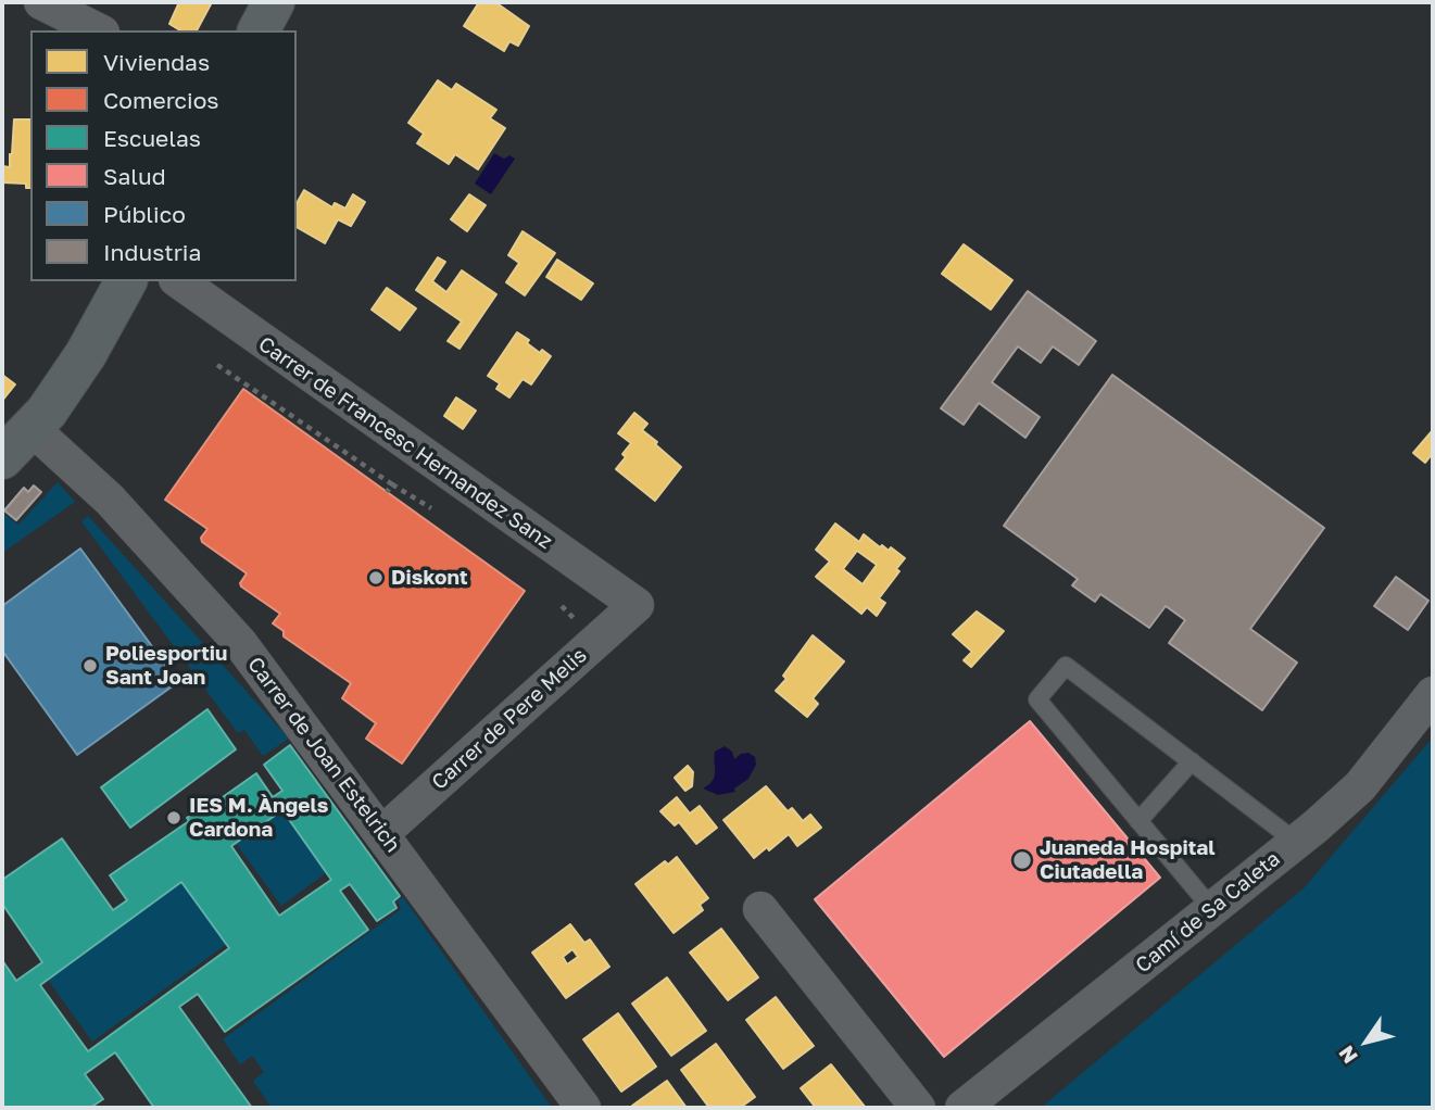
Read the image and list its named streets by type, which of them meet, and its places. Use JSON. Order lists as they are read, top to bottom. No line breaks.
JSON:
{"streets":{"street":["Carrer de Francesc Hernandez Sanz","Carrer de Pere Melis","Carrer de Joan Estelrich","Camí de Sa Caleta"]},"crossings":[["Carrer de Francesc Hernandez Sanz","Carrer de Pere Melis"],["Carrer de Pere Melis","Carrer de Joan Estelrich"]],"places":["Diskont","Poliesportiu Sant Joan","IES M. Àngels Cardona","Juaneda Hospital Ciutadella"],"legend":["Viviendas","Comercios","Escuelas","Salud","Público","Industria"],"north":"bottom left"}
